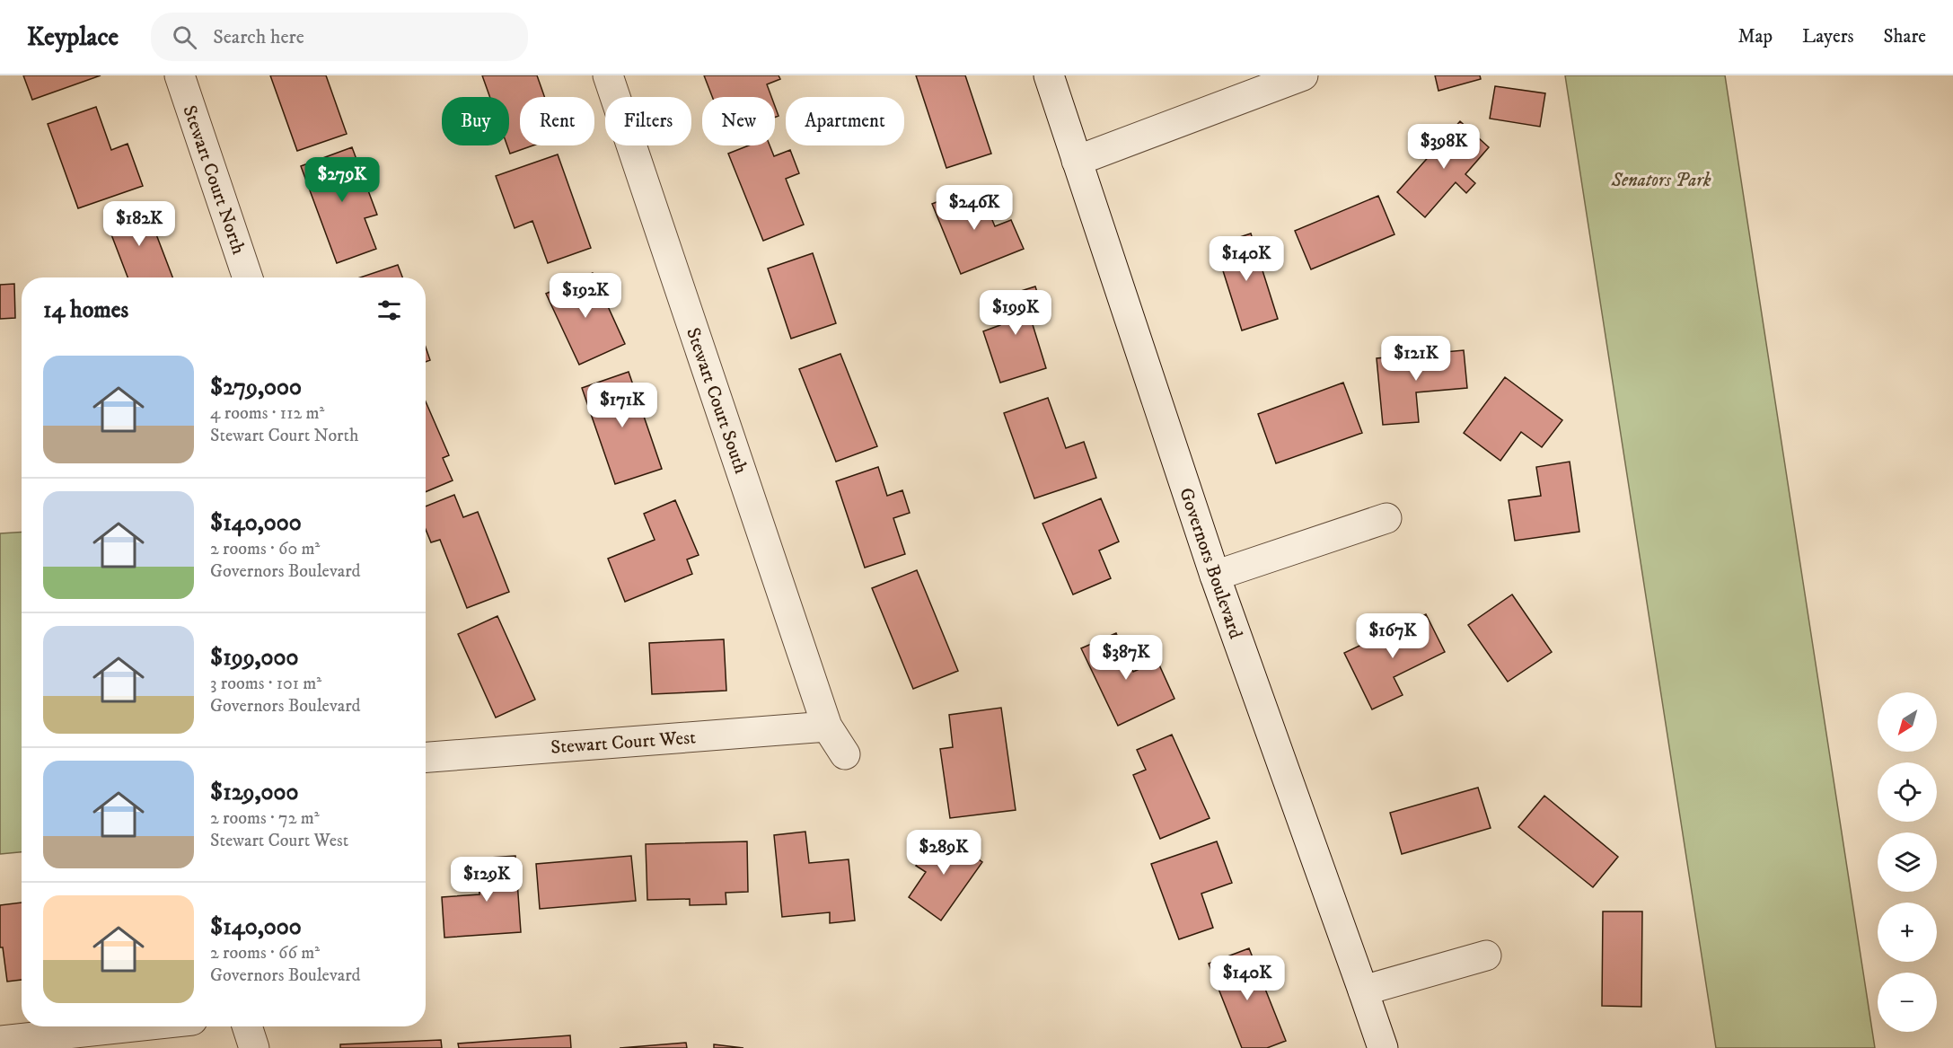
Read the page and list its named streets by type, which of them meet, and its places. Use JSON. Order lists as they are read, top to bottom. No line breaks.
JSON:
{"streets":{"street":["Stewart Court North","Stewart Court South","Governors Boulevard","Stewart Court West"]},"crossings":[["Stewart Court South","Stewart Court West"]],"parks":["Senators Park"],"north":"bottom left","page":{"header":"Keyplace","search":"Search here","nav":["Map","Layers","Share"],"chip":["Buy","Rent","Filters","New","Apartment"],"price":["$398K","$279K","$246K","$182K","$140K","$192K","$199K","$121K","$171K","$167K","$387K","$289K","$129K","$140K"],"heading":"14 homes","list":[{"name":"$279,000","note":"4 rooms · 112 m² · Stewart Court North"},{"name":"$140,000","note":"2 rooms · 60 m² · Governors Boulevard"},{"name":"$199,000","note":"3 rooms · 101 m² · Governors Boulevard"},{"name":"$129,000","note":"2 rooms · 72 m² · Stewart Court West"},{"name":"$140,000","note":"2 rooms · 66 m² · Governors Boulevard"}],"map_buttons":["+","−"]}}
